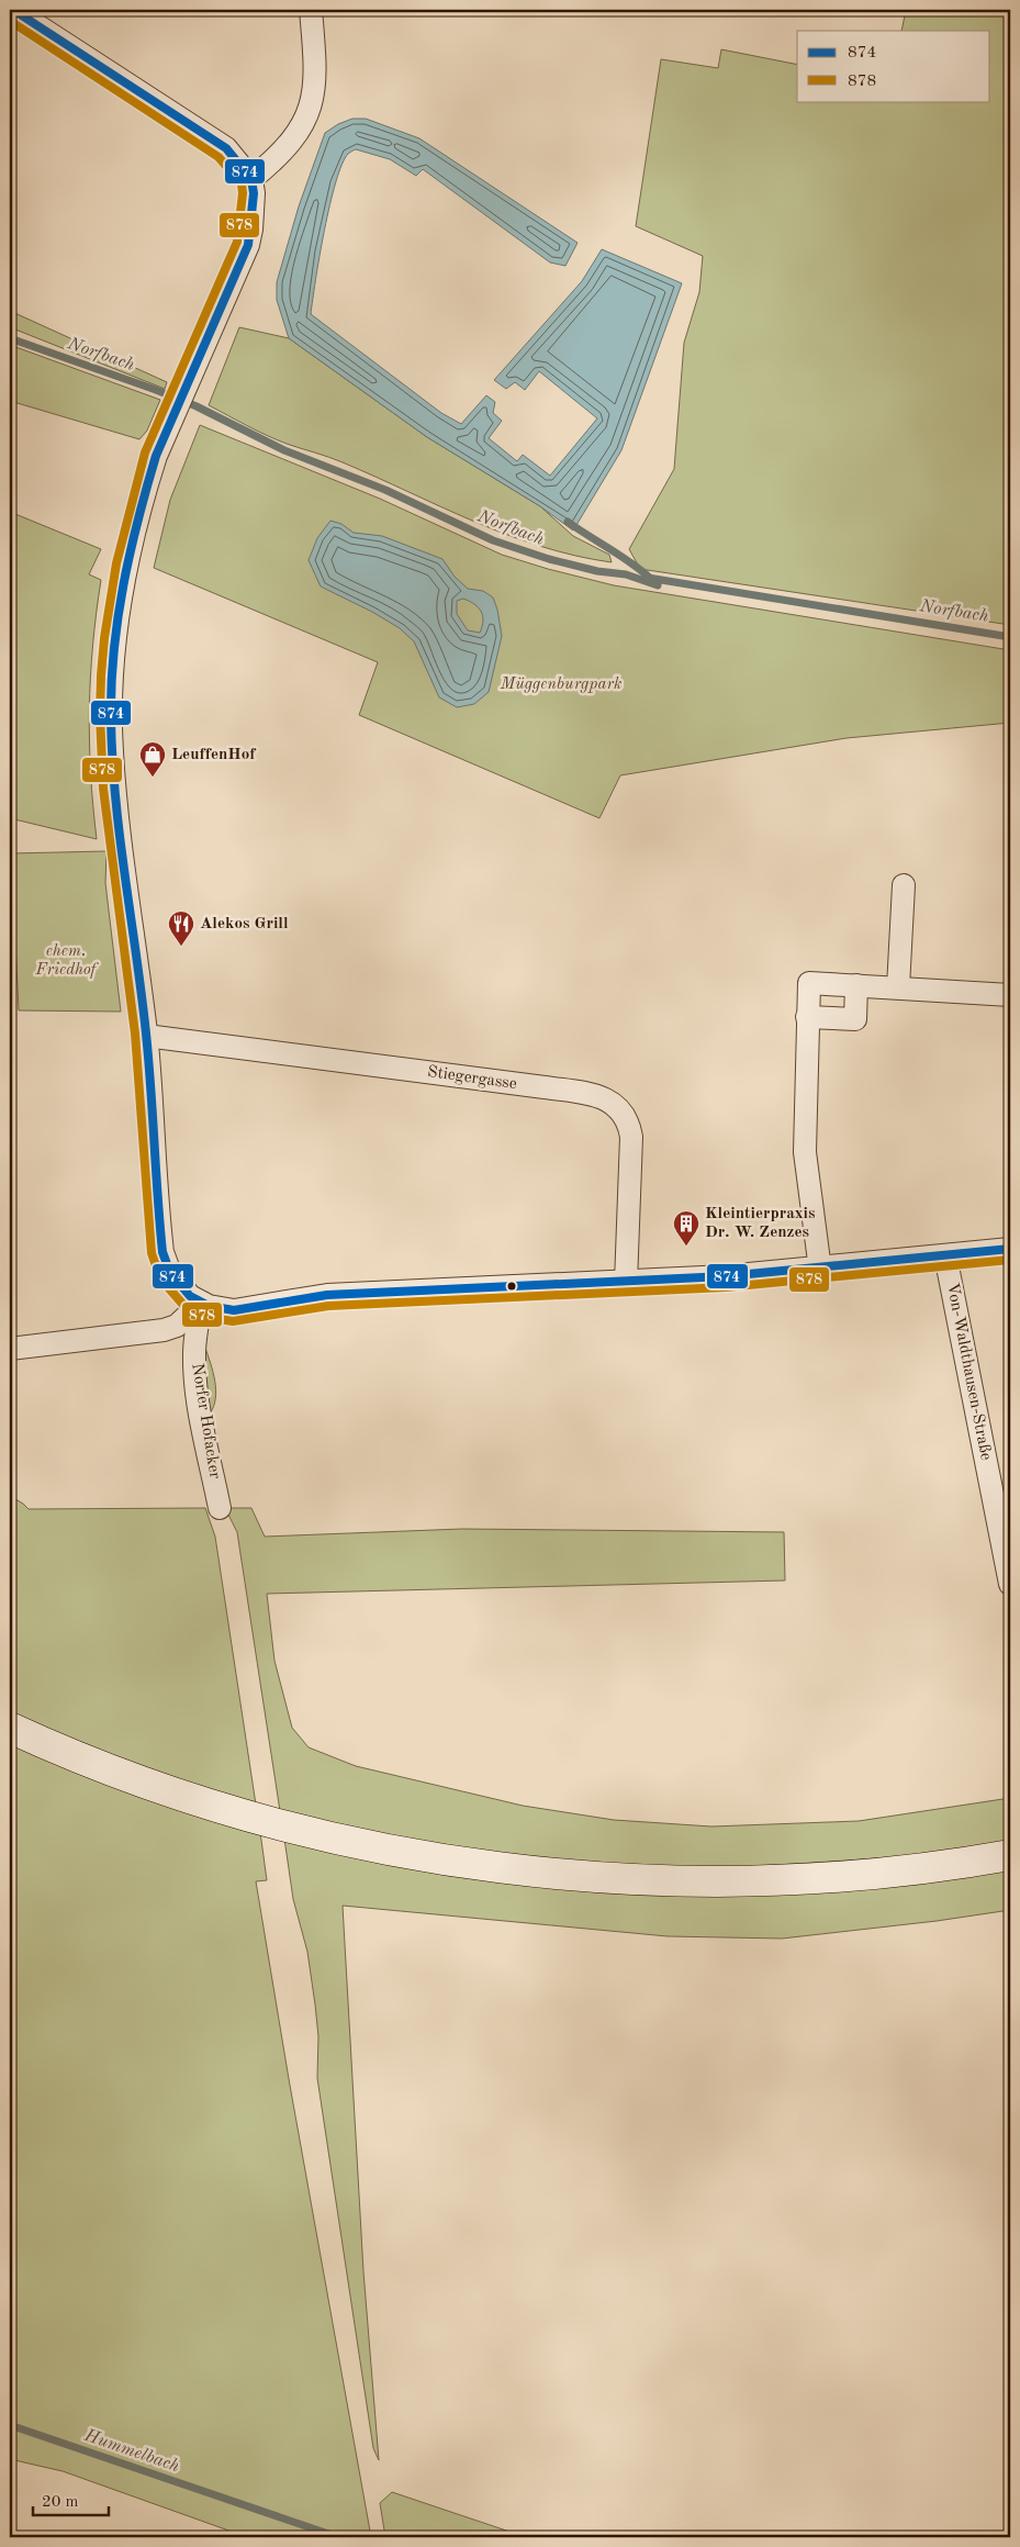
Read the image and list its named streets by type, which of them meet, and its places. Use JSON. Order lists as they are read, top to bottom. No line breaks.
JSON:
{"streets":{"street":["Stiegergasse","Von-Waldthausen-Straße","Norfer Hofacker"]},"water":["Norfbach","Hummelbach"],"parks":["Müggenburgpark","ehem. Friedhof"],"places":{"shop":["LeuffenHof"],"restaurant":["Alekos Grill"],"building":["Kleintierpraxis Dr. W. Zenzes"]},"lines":["transit line 874","transit line 878"],"legend":["874","878"],"scale_bar":"20 m"}
